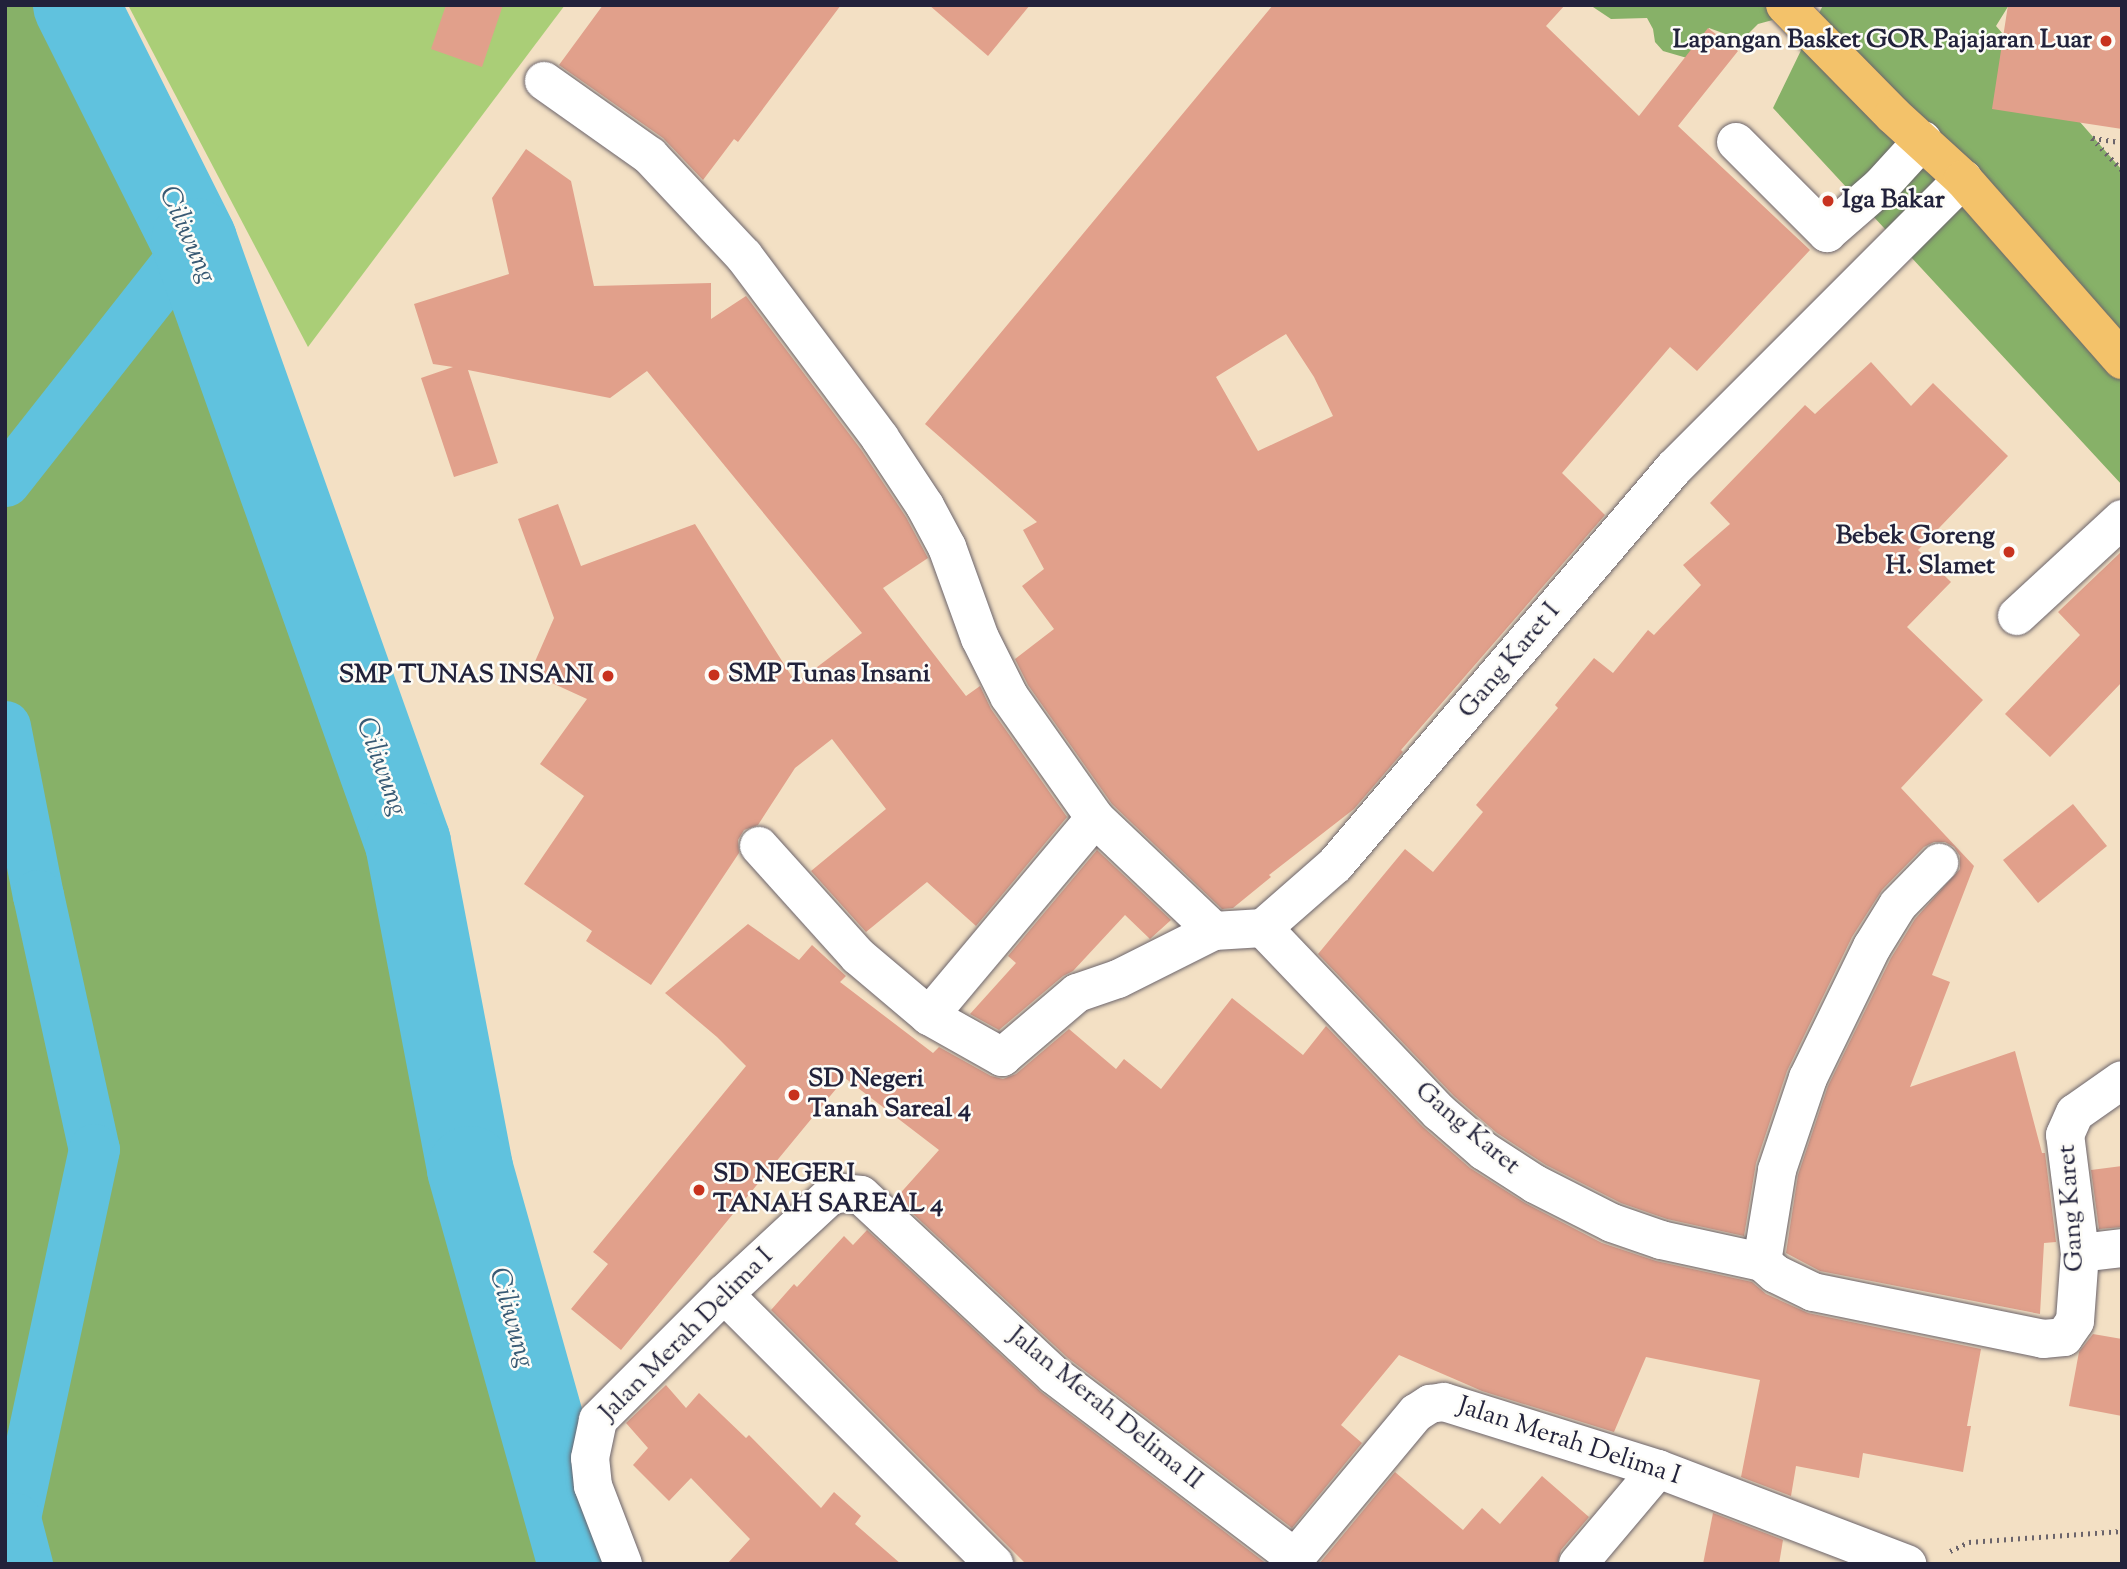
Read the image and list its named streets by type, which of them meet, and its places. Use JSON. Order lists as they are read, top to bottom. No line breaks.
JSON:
{"streets":{"street":["Gang Karet I","Gang Karet","Jalan Merah Delima I","Jalan Merah Delima II"]},"crossings":[["Gang Karet I","Gang Karet"],["Jalan Merah Delima I","Jalan Merah Delima II"]],"water":["Ciliwung"],"places":["Lapangan Basket GOR Pajajaran Luar","Iga Bakar","Bebek Goreng H. Slamet","SMP Tunas Insani","SMP TUNAS INSANI","SD Negeri Tanah Sareal 4","SD NEGERI TANAH SAREAL 4"]}
